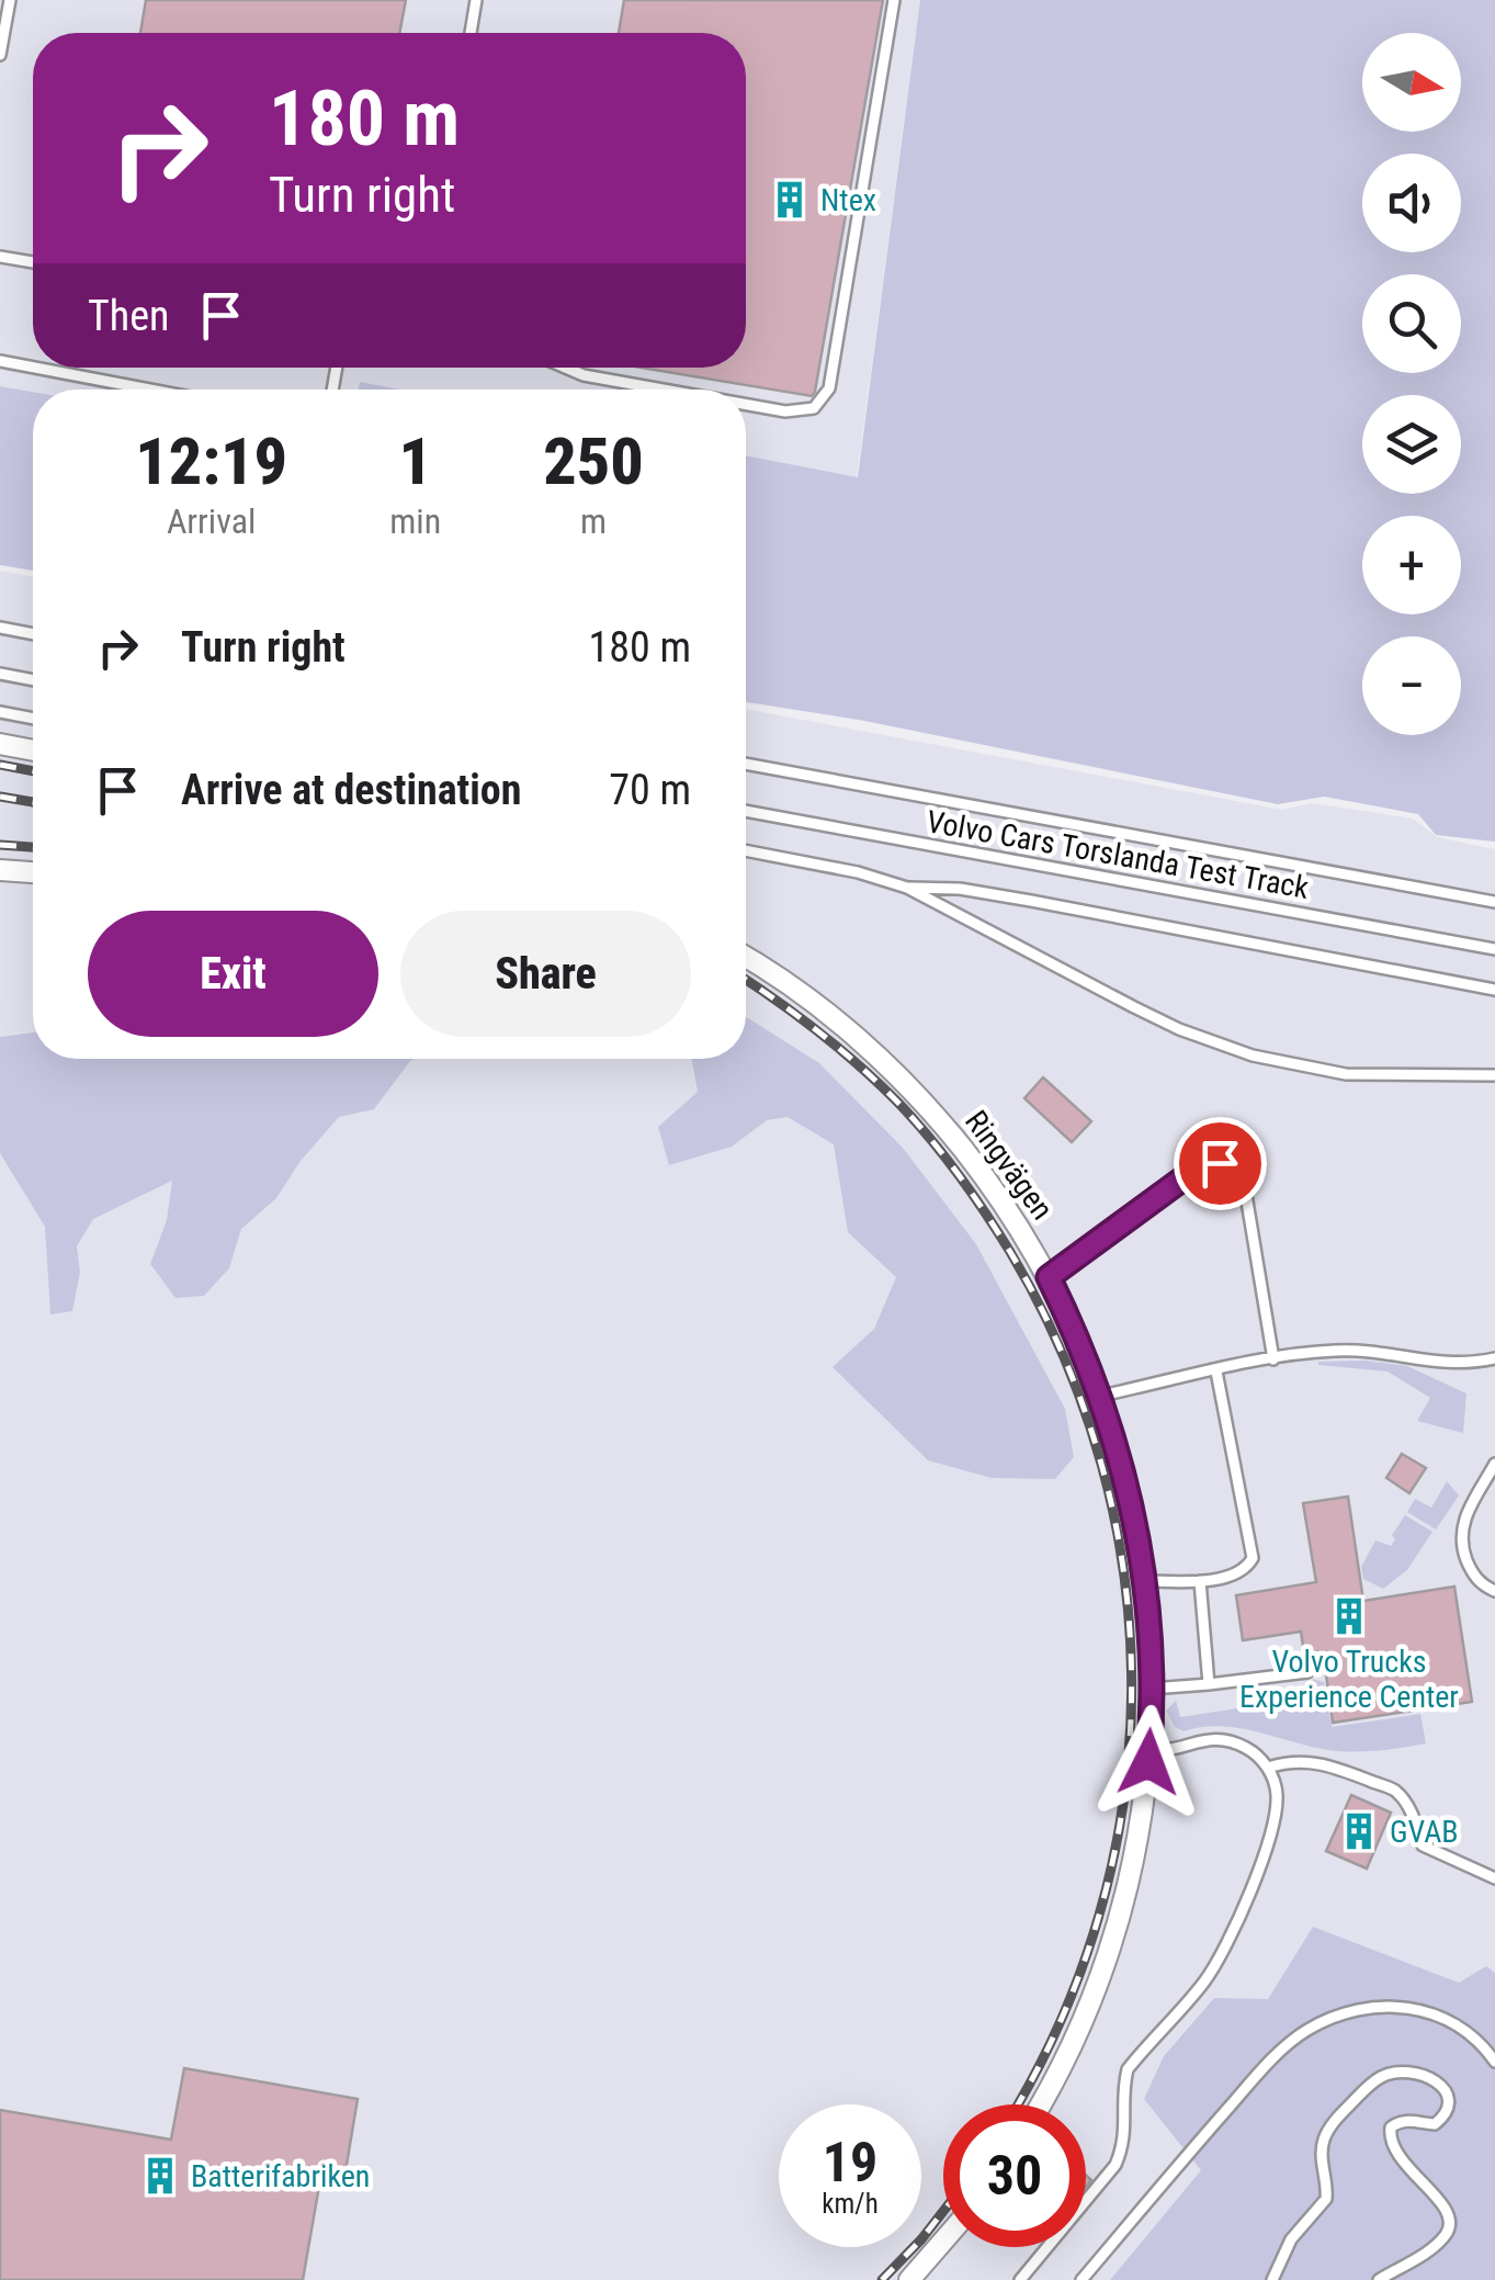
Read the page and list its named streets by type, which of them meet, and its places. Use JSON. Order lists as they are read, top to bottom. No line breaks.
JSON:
{"streets":{"street":["Ringvägen"],"lane":["Volvo Cars Torslanda Test Track"]},"places":{"building":["Ntex","Volvo Trucks Experience Center","GVAB","Batterifabriken"]},"north":"right","page":{"map_buttons":["+","−"],"turn":["180 m","Turn right"],"then":"Then","eta":["12:19","Arrival","1","min","250","m"],"list":[{"name":"Turn right","value":"180 m"},{"name":"Arrive at destination","value":"70 m"}],"buttons":["Exit","Share"],"speed":"19 km/h","limit":"30"}}
